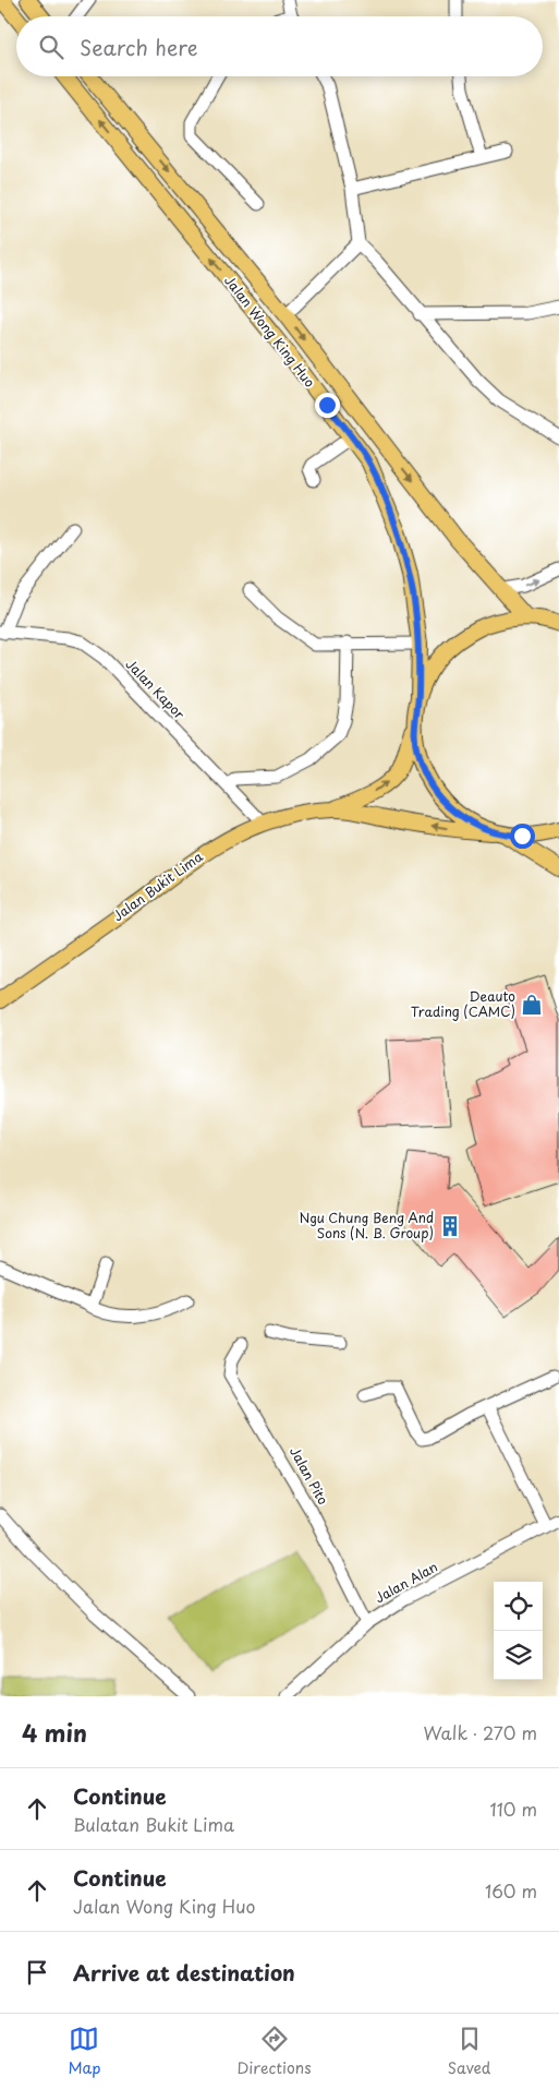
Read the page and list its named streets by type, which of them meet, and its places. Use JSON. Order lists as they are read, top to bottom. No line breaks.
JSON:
{"streets":{"main road":["Jalan Wong King Huo","Jalan Bukit Lima"],"street":["Jalan Kapor","Jalan Pito","Jalan Alan"]},"crossings":[["Jalan Kapor","Jalan Bukit Lima"],["Jalan Pito","Jalan Alan"]],"places":{"shop":["Deauto Trading (CAMC)"],"building":["Ngu Chung Beng And Sons (N. B. Group)"]},"page":{"search":"Search here","heading":["4 min","Walk · 270 m"],"list":[["Continue","Bulatan Bukit Lima","110 m"],["Continue","Jalan Wong King Huo","160 m"],"Arrive at destination"],"nav":["Map","Directions","Saved"]}}
